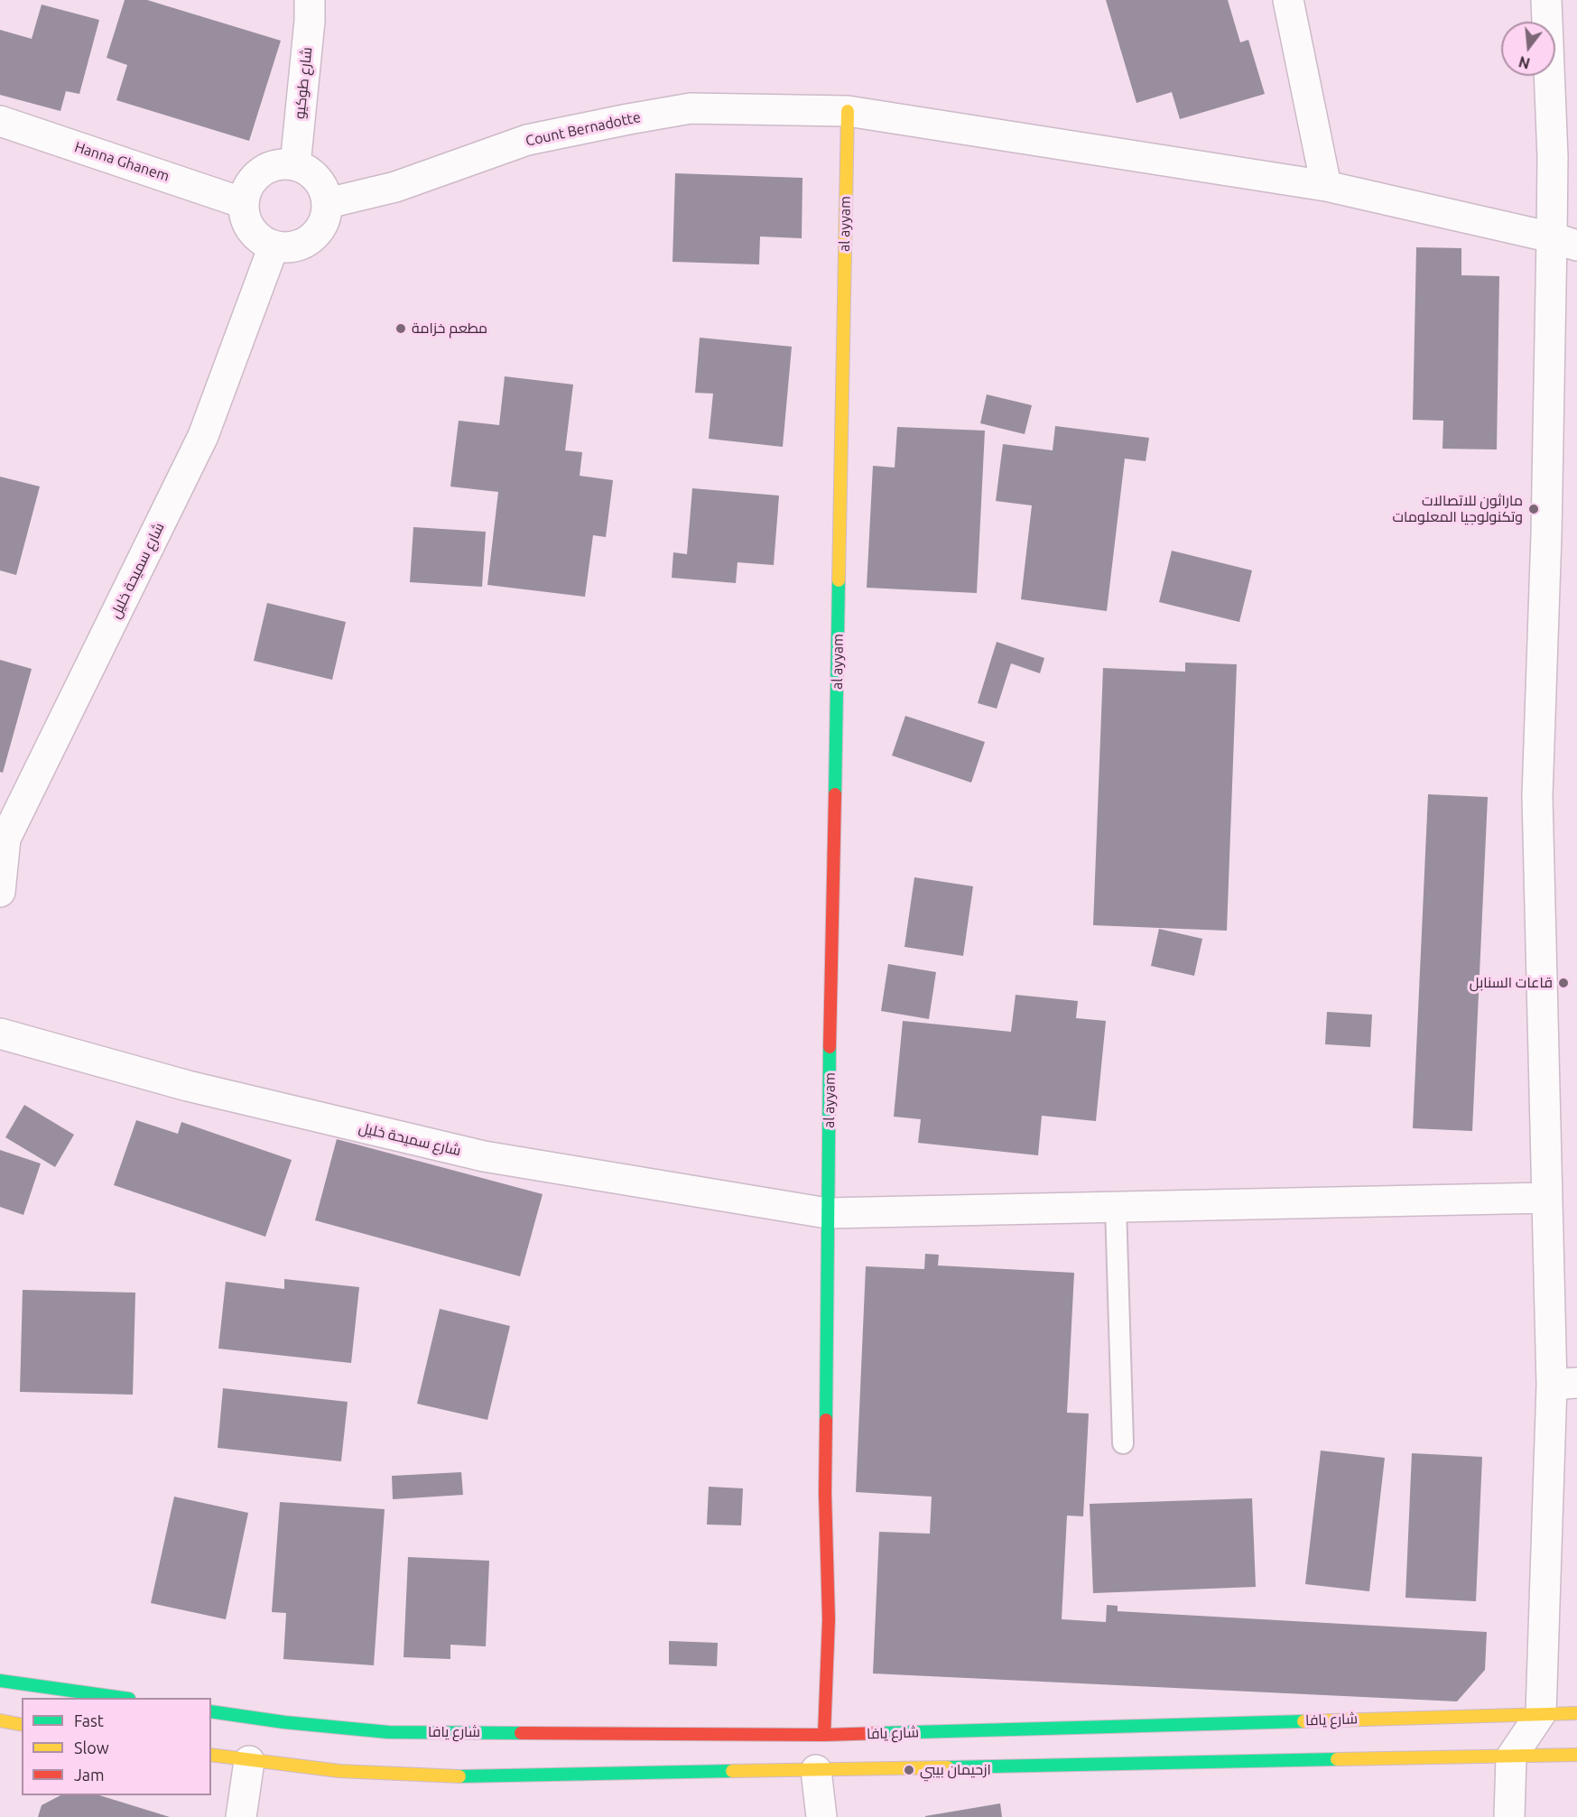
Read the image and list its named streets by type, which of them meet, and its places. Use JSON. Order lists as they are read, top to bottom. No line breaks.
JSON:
{"streets":{"main road":["al ayyam","شارع يافا"],"street":["شارع طوكيو","Count Bernadotte","Hanna Ghanem","شارع سميحة خليل"]},"crossings":[["شارع طوكيو","Count Bernadotte"],["شارع طوكيو","Hanna Ghanem"],["شارع طوكيو","شارع سميحة خليل"],["Count Bernadotte","Hanna Ghanem"],["Count Bernadotte","al ayyam"],["Count Bernadotte","شارع سميحة خليل"],["Hanna Ghanem","شارع سميحة خليل"],["al ayyam","شارع سميحة خليل"],["al ayyam","شارع يافا"]],"places":["مطعم خزامة","ماراثون للاتصالات وتكنولوجيا المعلومات","قاعات السنابل","ازحيمان بيبي"],"legend":["Fast","Slow","Jam"],"north":"bottom"}
